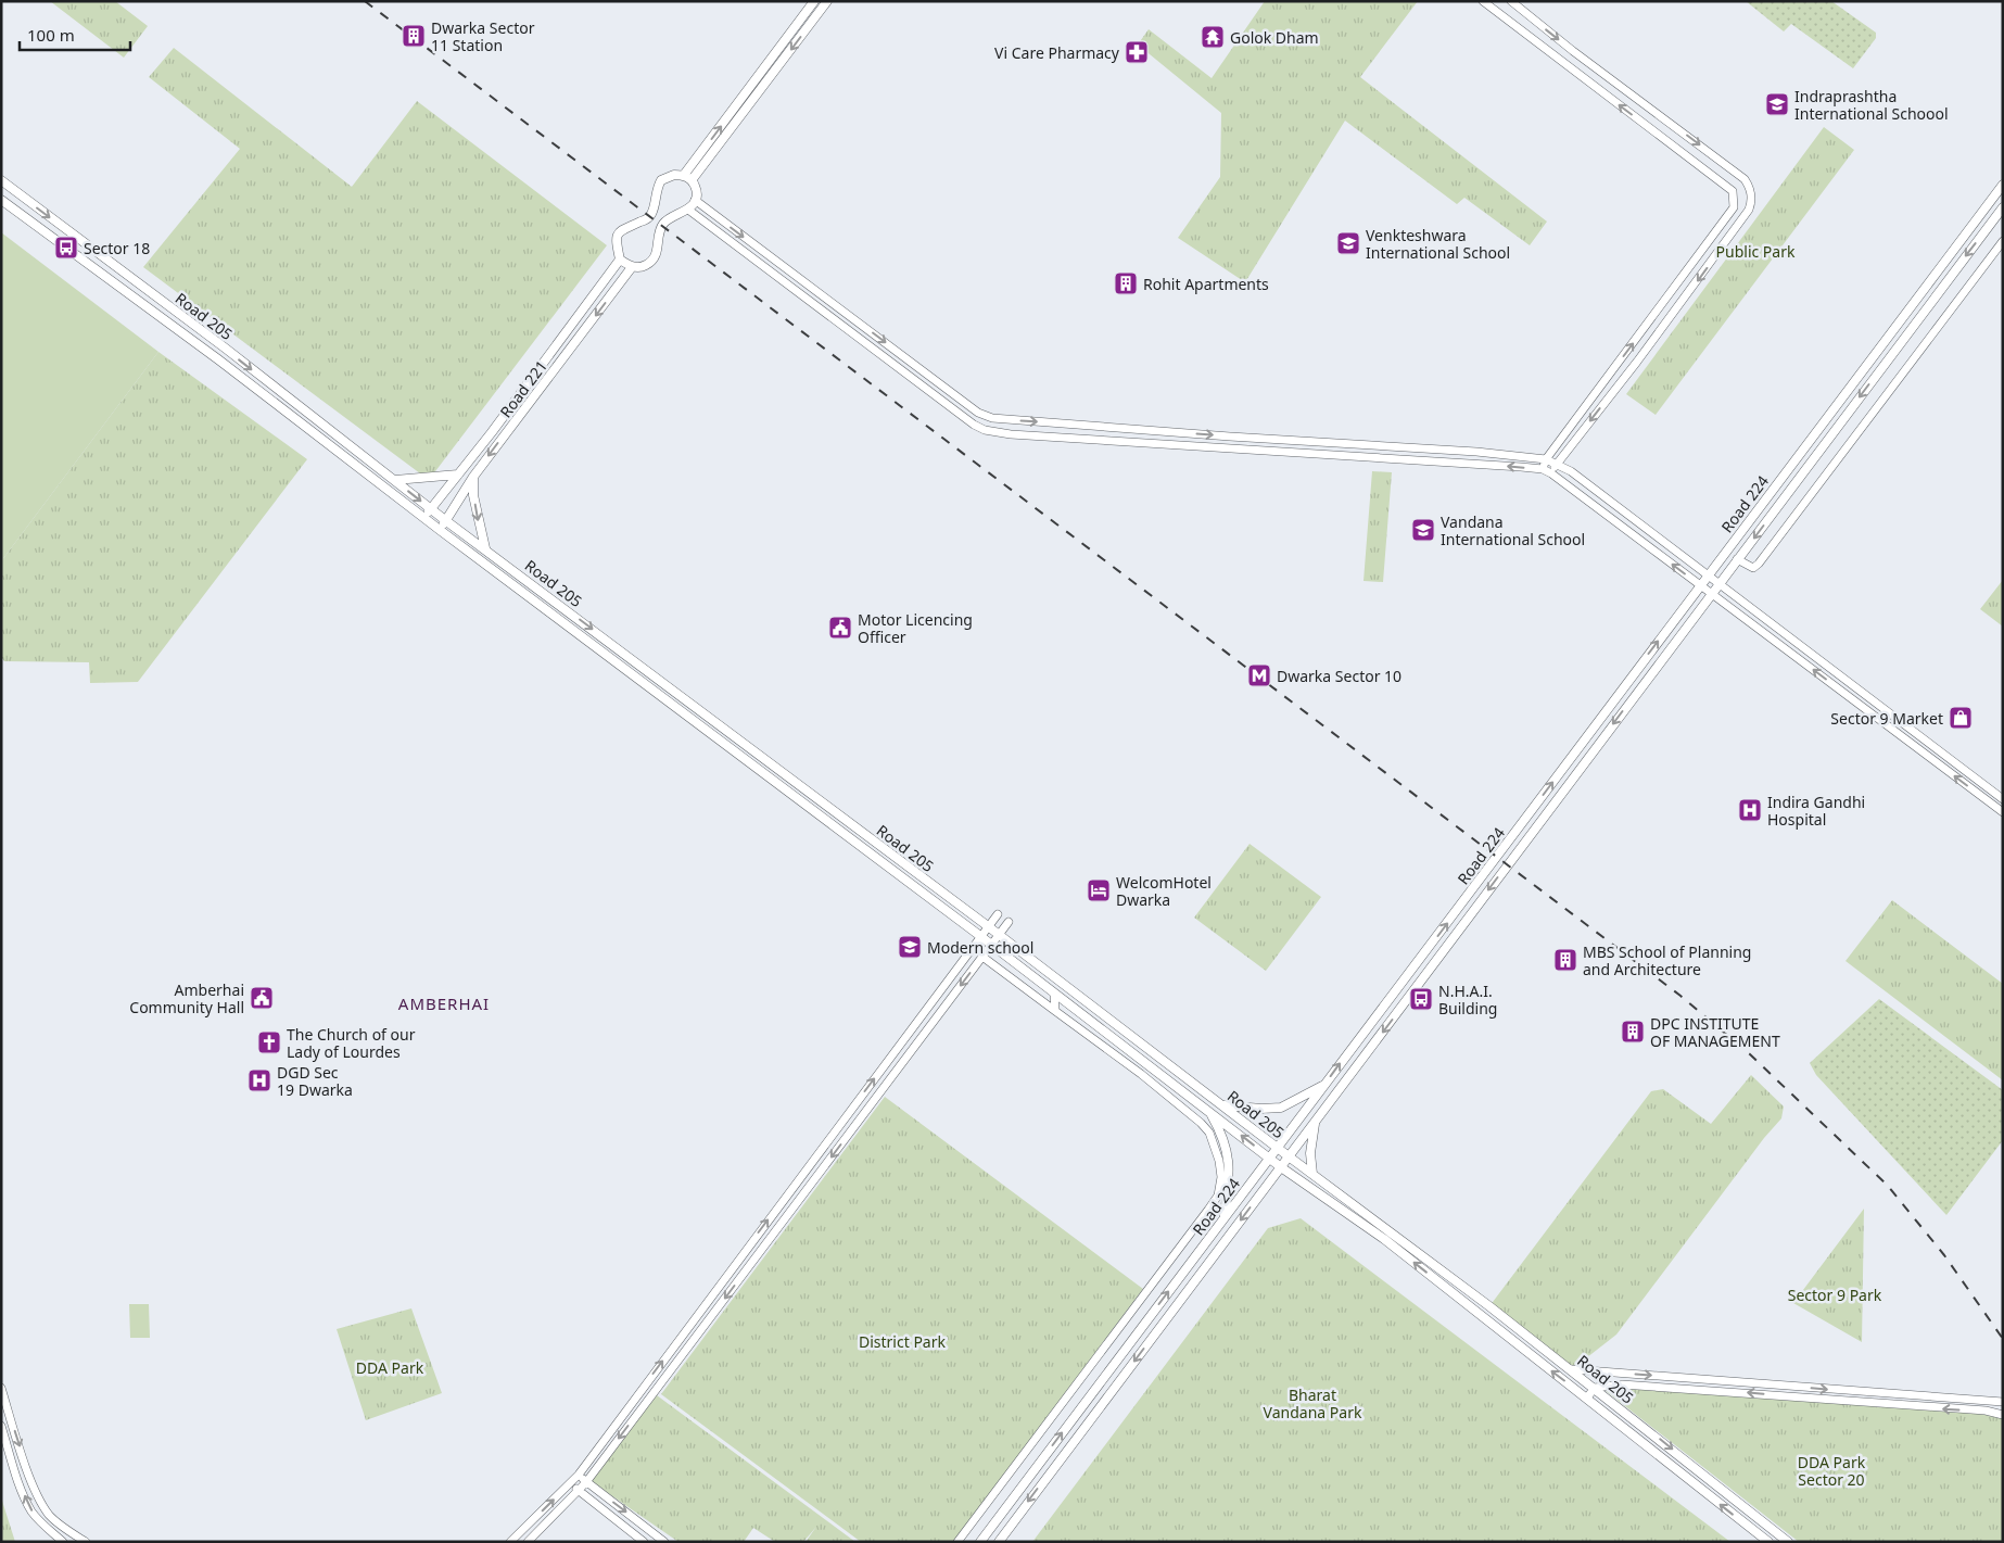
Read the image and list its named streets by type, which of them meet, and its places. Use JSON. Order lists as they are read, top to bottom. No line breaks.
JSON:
{"streets":{"main road":["Road 205","Road 221","Road 224"]},"crossings":[["Road 205","Road 221"],["Road 205","Road 224"]],"districts":["AMBERHAI"],"parks":["Public Park","Sector 9 Park","District Park","DDA Park","Bharat Vandana Park","DDA Park Sector 20"],"places":{"building":["Dwarka Sector 11 Station","Rohit Apartments","MBS School of Planning and Architecture","DPC INSTITUTE OF MANAGEMENT"],"temple":["Golok Dham"],"pharmacy":["Vi Care Pharmacy"],"school or university":["Indraprashtha International Schoool","Venkteshwara International School","Vandana International School","Modern school"],"bus stop":["Sector 18","N.H.A.I. Building"],"public building":["Motor Licencing Officer","Amberhai Community Hall"],"metro station":["Dwarka Sector 10"],"shop":["Sector 9 Market"],"hospital":["Indira Gandhi Hospital","DGD Sec 19 Dwarka"],"hotel":["WelcomHotel Dwarka"],"church":["The Church of our Lady of Lourdes"]},"scale_bar":"100 m"}
